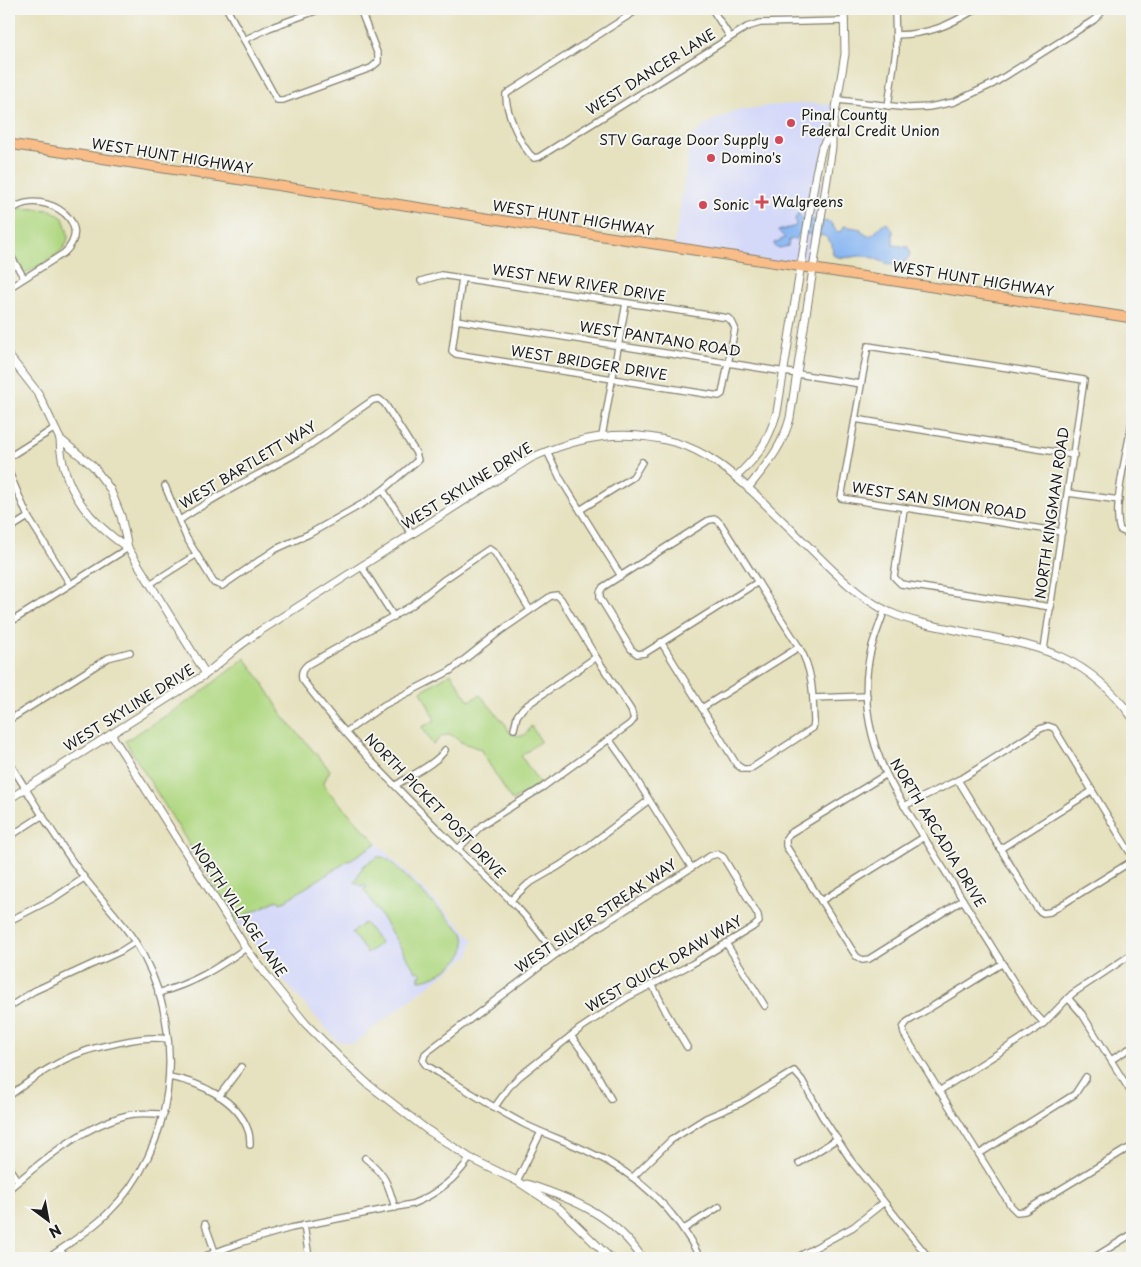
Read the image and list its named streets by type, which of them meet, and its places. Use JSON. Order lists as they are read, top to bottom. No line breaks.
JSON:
{"streets":{"main road":["WEST HUNT HIGHWAY"],"street":["WEST DANCER LANE","WEST NEW RIVER DRIVE","WEST PANTANO ROAD","WEST BRIDGER DRIVE","WEST BARTLETT WAY","WEST SKYLINE DRIVE","WEST SAN SIMON ROAD","NORTH KINGMAN ROAD","NORTH PICKET POST DRIVE","NORTH ARCADIA DRIVE","NORTH VILLAGE LANE","WEST SILVER STREAK WAY","WEST QUICK DRAW WAY"]},"crossings":[["WEST NEW RIVER DRIVE","WEST PANTANO ROAD"],["WEST NEW RIVER DRIVE","WEST BRIDGER DRIVE"],["WEST PANTANO ROAD","WEST BRIDGER DRIVE"],["WEST PANTANO ROAD","NORTH KINGMAN ROAD"],["WEST SKYLINE DRIVE","NORTH KINGMAN ROAD"],["WEST SKYLINE DRIVE","NORTH ARCADIA DRIVE"],["WEST SKYLINE DRIVE","NORTH VILLAGE LANE"],["WEST SAN SIMON ROAD","NORTH KINGMAN ROAD"],["NORTH PICKET POST DRIVE","WEST SILVER STREAK WAY"],["WEST SILVER STREAK WAY","WEST QUICK DRAW WAY"]],"places":{"other":["Pinal County Federal Credit Union","STV Garage Door Supply","Domino's","Sonic"],"health":["Walgreens"]},"north":"bottom right"}
